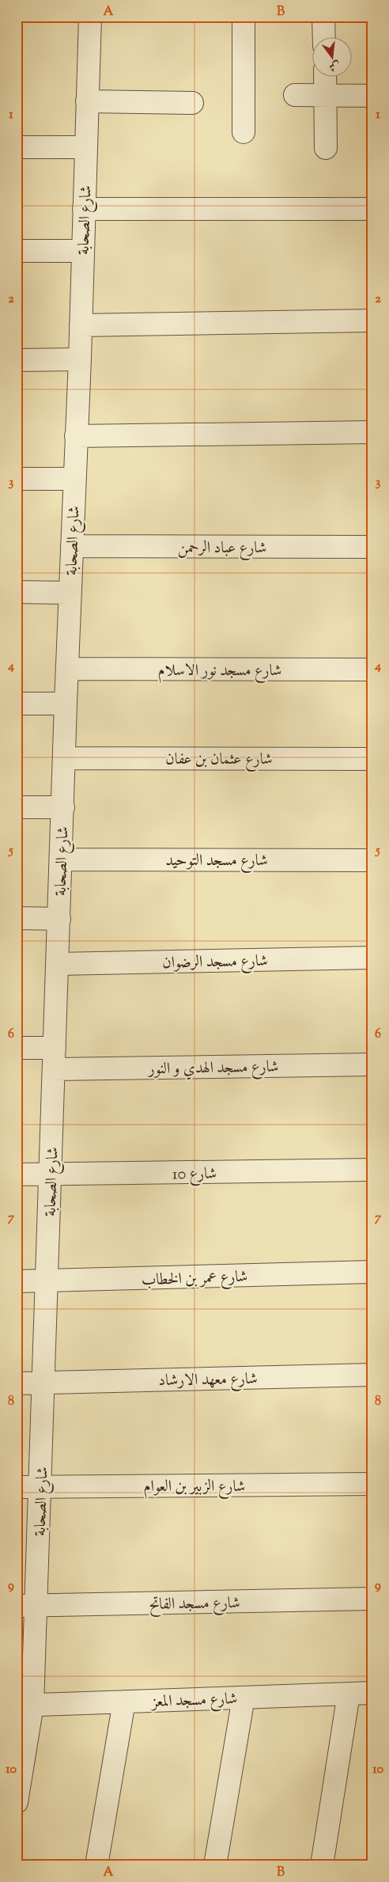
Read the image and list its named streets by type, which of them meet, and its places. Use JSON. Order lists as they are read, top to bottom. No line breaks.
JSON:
{"streets":{"street":["شارع الصحابة","شارع عباد الرحمن","شارع مسجد نور الاسلام","شارع عثمان بن عفان","شارع مسجد التوحيد","شارع مسجد الرضوان","شارع مسجد الهدي و النور","شارع 10","شارع عمر بن الخطاب","شارع معهد الارشاد","شارع الزبير بن العوام","شارع مسجد الفاتح","شارع مسجد المعز"]},"crossings":[["شارع الصحابة","شارع عباد الرحمن"],["شارع الصحابة","شارع مسجد نور الاسلام"],["شارع الصحابة","شارع عثمان بن عفان"],["شارع الصحابة","شارع مسجد التوحيد"],["شارع الصحابة","شارع مسجد الرضوان"],["شارع الصحابة","شارع مسجد الهدي و النور"],["شارع الصحابة","شارع 10"],["شارع الصحابة","شارع عمر بن الخطاب"],["شارع الصحابة","شارع معهد الارشاد"],["شارع الصحابة","شارع الزبير بن العوام"],["شارع الصحابة","شارع مسجد الفاتح"],["شارع الصحابة","شارع مسجد المعز"]],"north":"bottom","grid":{"columns":["A","B"],"rows":["1","2","3","4","5","6","7","8","9","10"]}}
